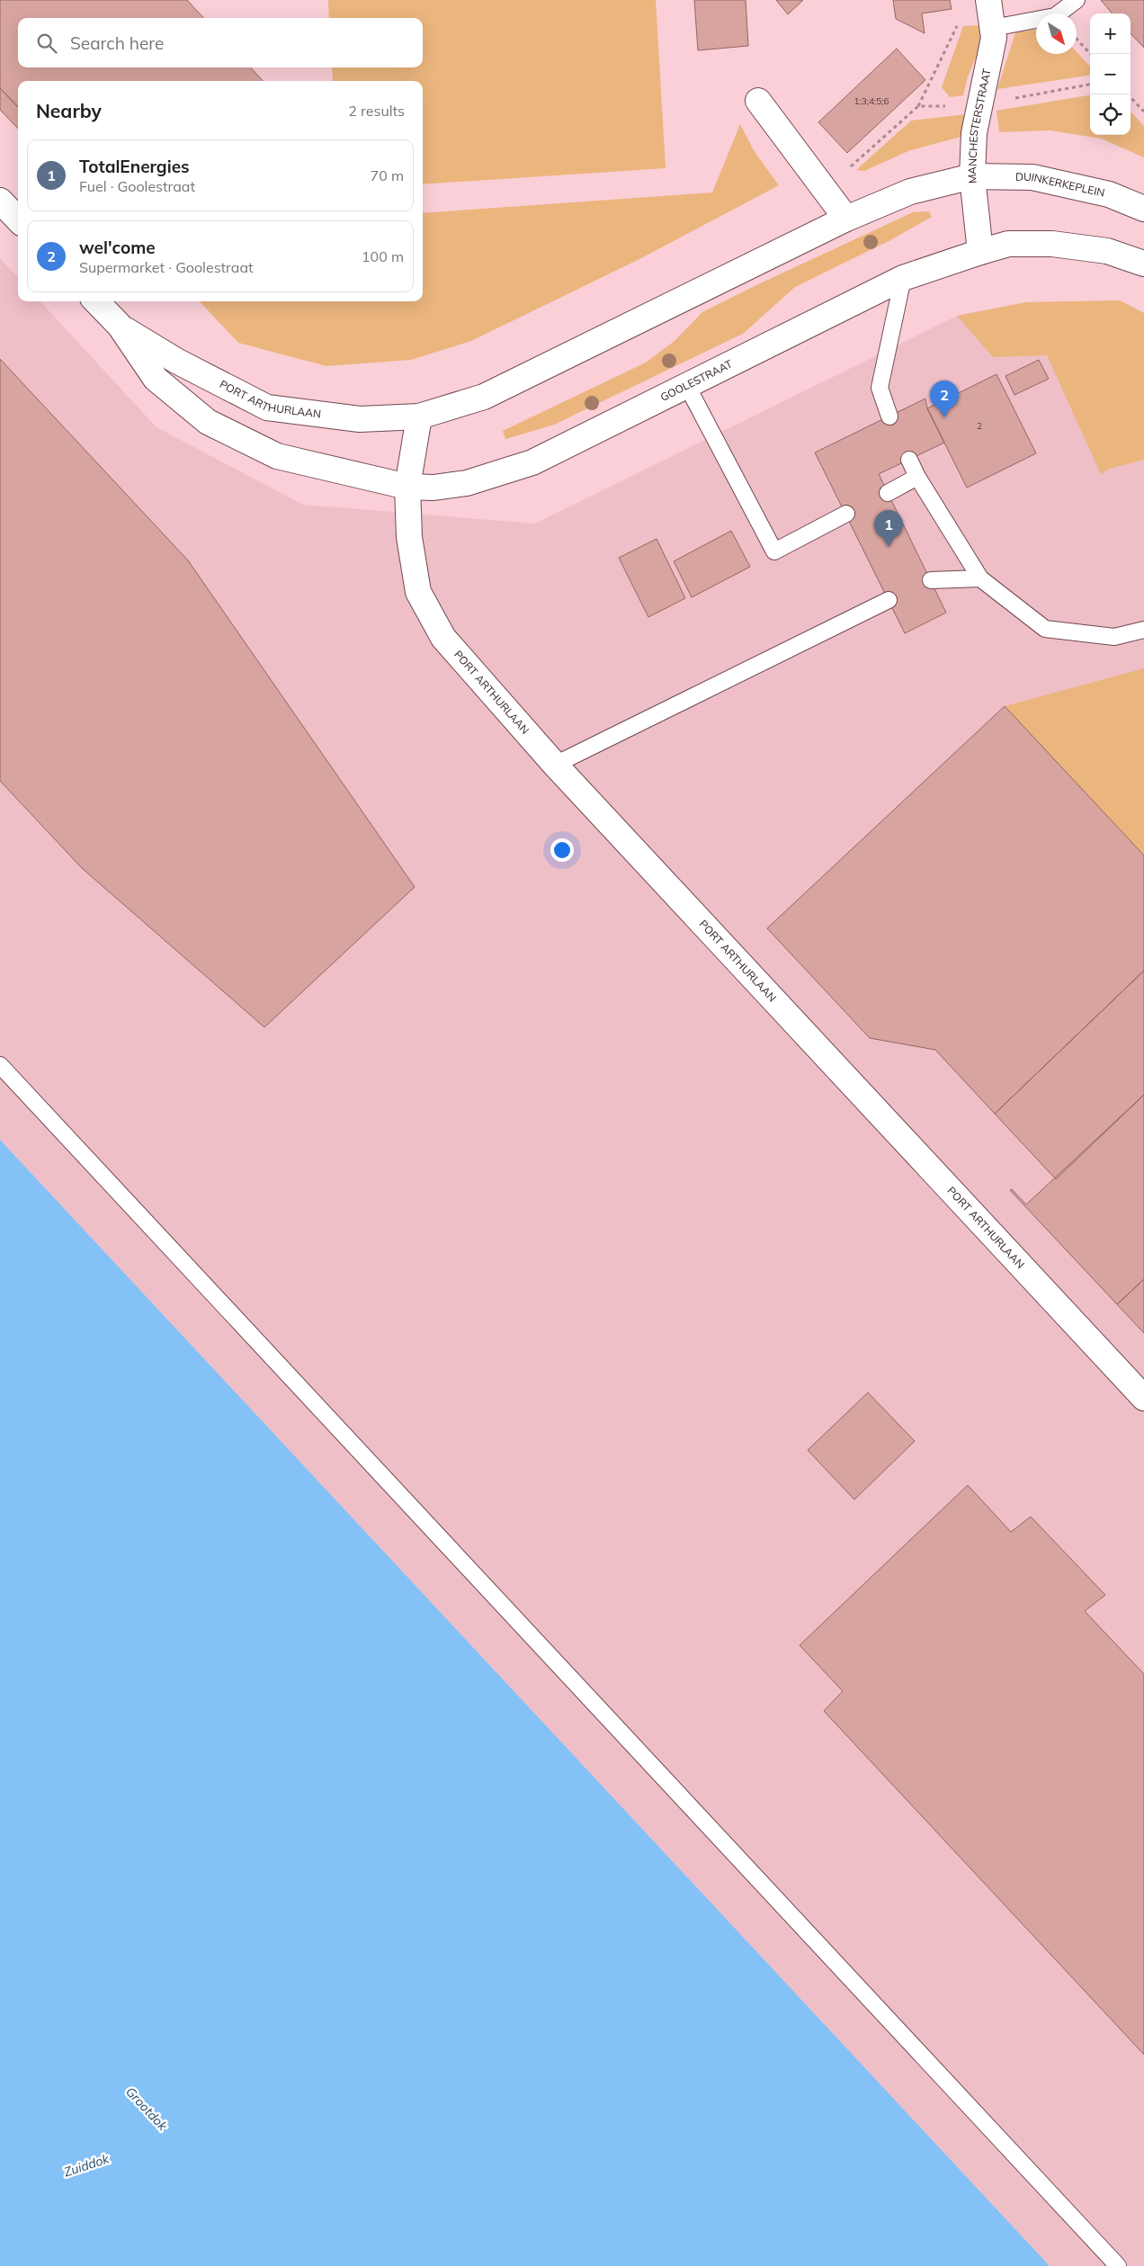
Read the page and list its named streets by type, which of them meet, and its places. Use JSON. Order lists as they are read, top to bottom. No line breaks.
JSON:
{"streets":{"main road":["MANCHESTERSTRAAT","DUINKERKEPLEIN","GOOLESTRAAT","PORT ARTHURLAAN"]},"crossings":[["MANCHESTERSTRAAT","DUINKERKEPLEIN"],["MANCHESTERSTRAAT","GOOLESTRAAT"],["GOOLESTRAAT","PORT ARTHURLAAN"]],"water":["Grootdok","Zuiddok"],"house_numbers":["1;3;4;5;6","2"],"north":"bottom right","page":{"map_buttons":["+","−"],"search":"Search here","heading":["Nearby","2 results"],"list":[{"mark":"1","name":"TotalEnergies","note":"Fuel · Goolestraat","value":"70 m"},{"mark":"2","name":"wel'come","note":"Supermarket · Goolestraat","value":"100 m"}],"pins":["2","1"]}}
